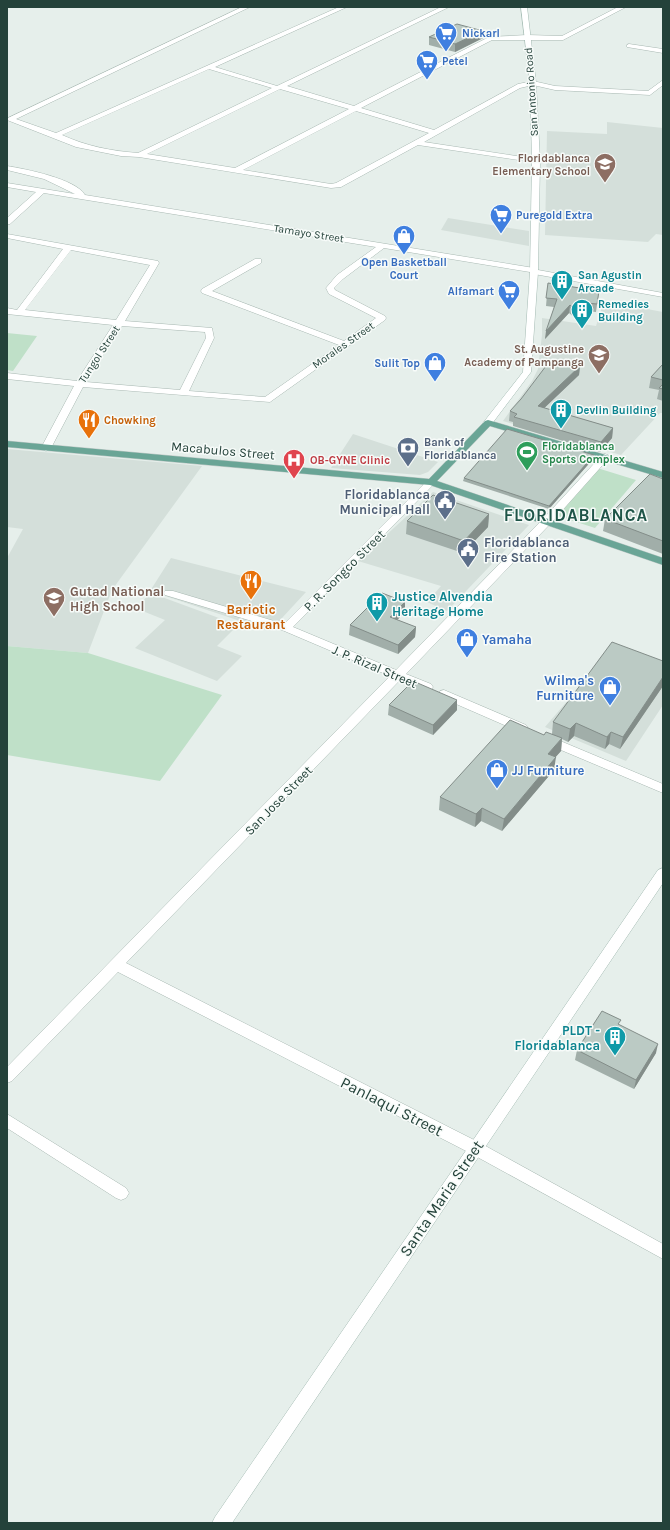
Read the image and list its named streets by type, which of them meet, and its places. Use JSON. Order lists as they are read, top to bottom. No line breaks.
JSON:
{"streets":{"main road":["Macabulos Street","P. R. Songco Street"],"street":["San Antonio Road","Tamayo Street","Morales Street","Tungol Street","J. P. Rizal Street","San Jose Street","Panlaqui Street","Santa Maria Street"]},"crossings":[["San Antonio Road","Tamayo Street"],["San Antonio Road","P. R. Songco Street"],["Tamayo Street","Morales Street"],["Tamayo Street","P. R. Songco Street"],["Morales Street","Tungol Street"],["Tungol Street","Macabulos Street"],["Macabulos Street","P. R. Songco Street"],["Macabulos Street","San Jose Street"],["P. R. Songco Street","J. P. Rizal Street"],["J. P. Rizal Street","San Jose Street"],["San Jose Street","Panlaqui Street"],["Panlaqui Street","Santa Maria Street"]],"districts":["FLORIDABLANCA"],"places":{"supermarket":["Nickarl","Petel","Puregold Extra","Alfamart"],"school or university":["Floridablanca Elementary School","St. Augustine Academy of Pampanga","Gutad National High School"],"shop":["Open Basketball Court","Sulit Top","Yamaha","Wilma's Furniture","JJ Furniture"],"building":["San Agustin Arcade","Remedies Building","Devlin Building","Justice Alvendia Heritage Home","PLDT - Floridablanca"],"restaurant":["Chowking","Bariotic Restaurant"],"bank":["Bank of Floridablanca"],"sports":["Floridablanca Sports Complex"],"hospital":["OB-GYNE Clinic"],"public building":["Floridablanca Municipal Hall","Floridablanca Fire Station"]}}
